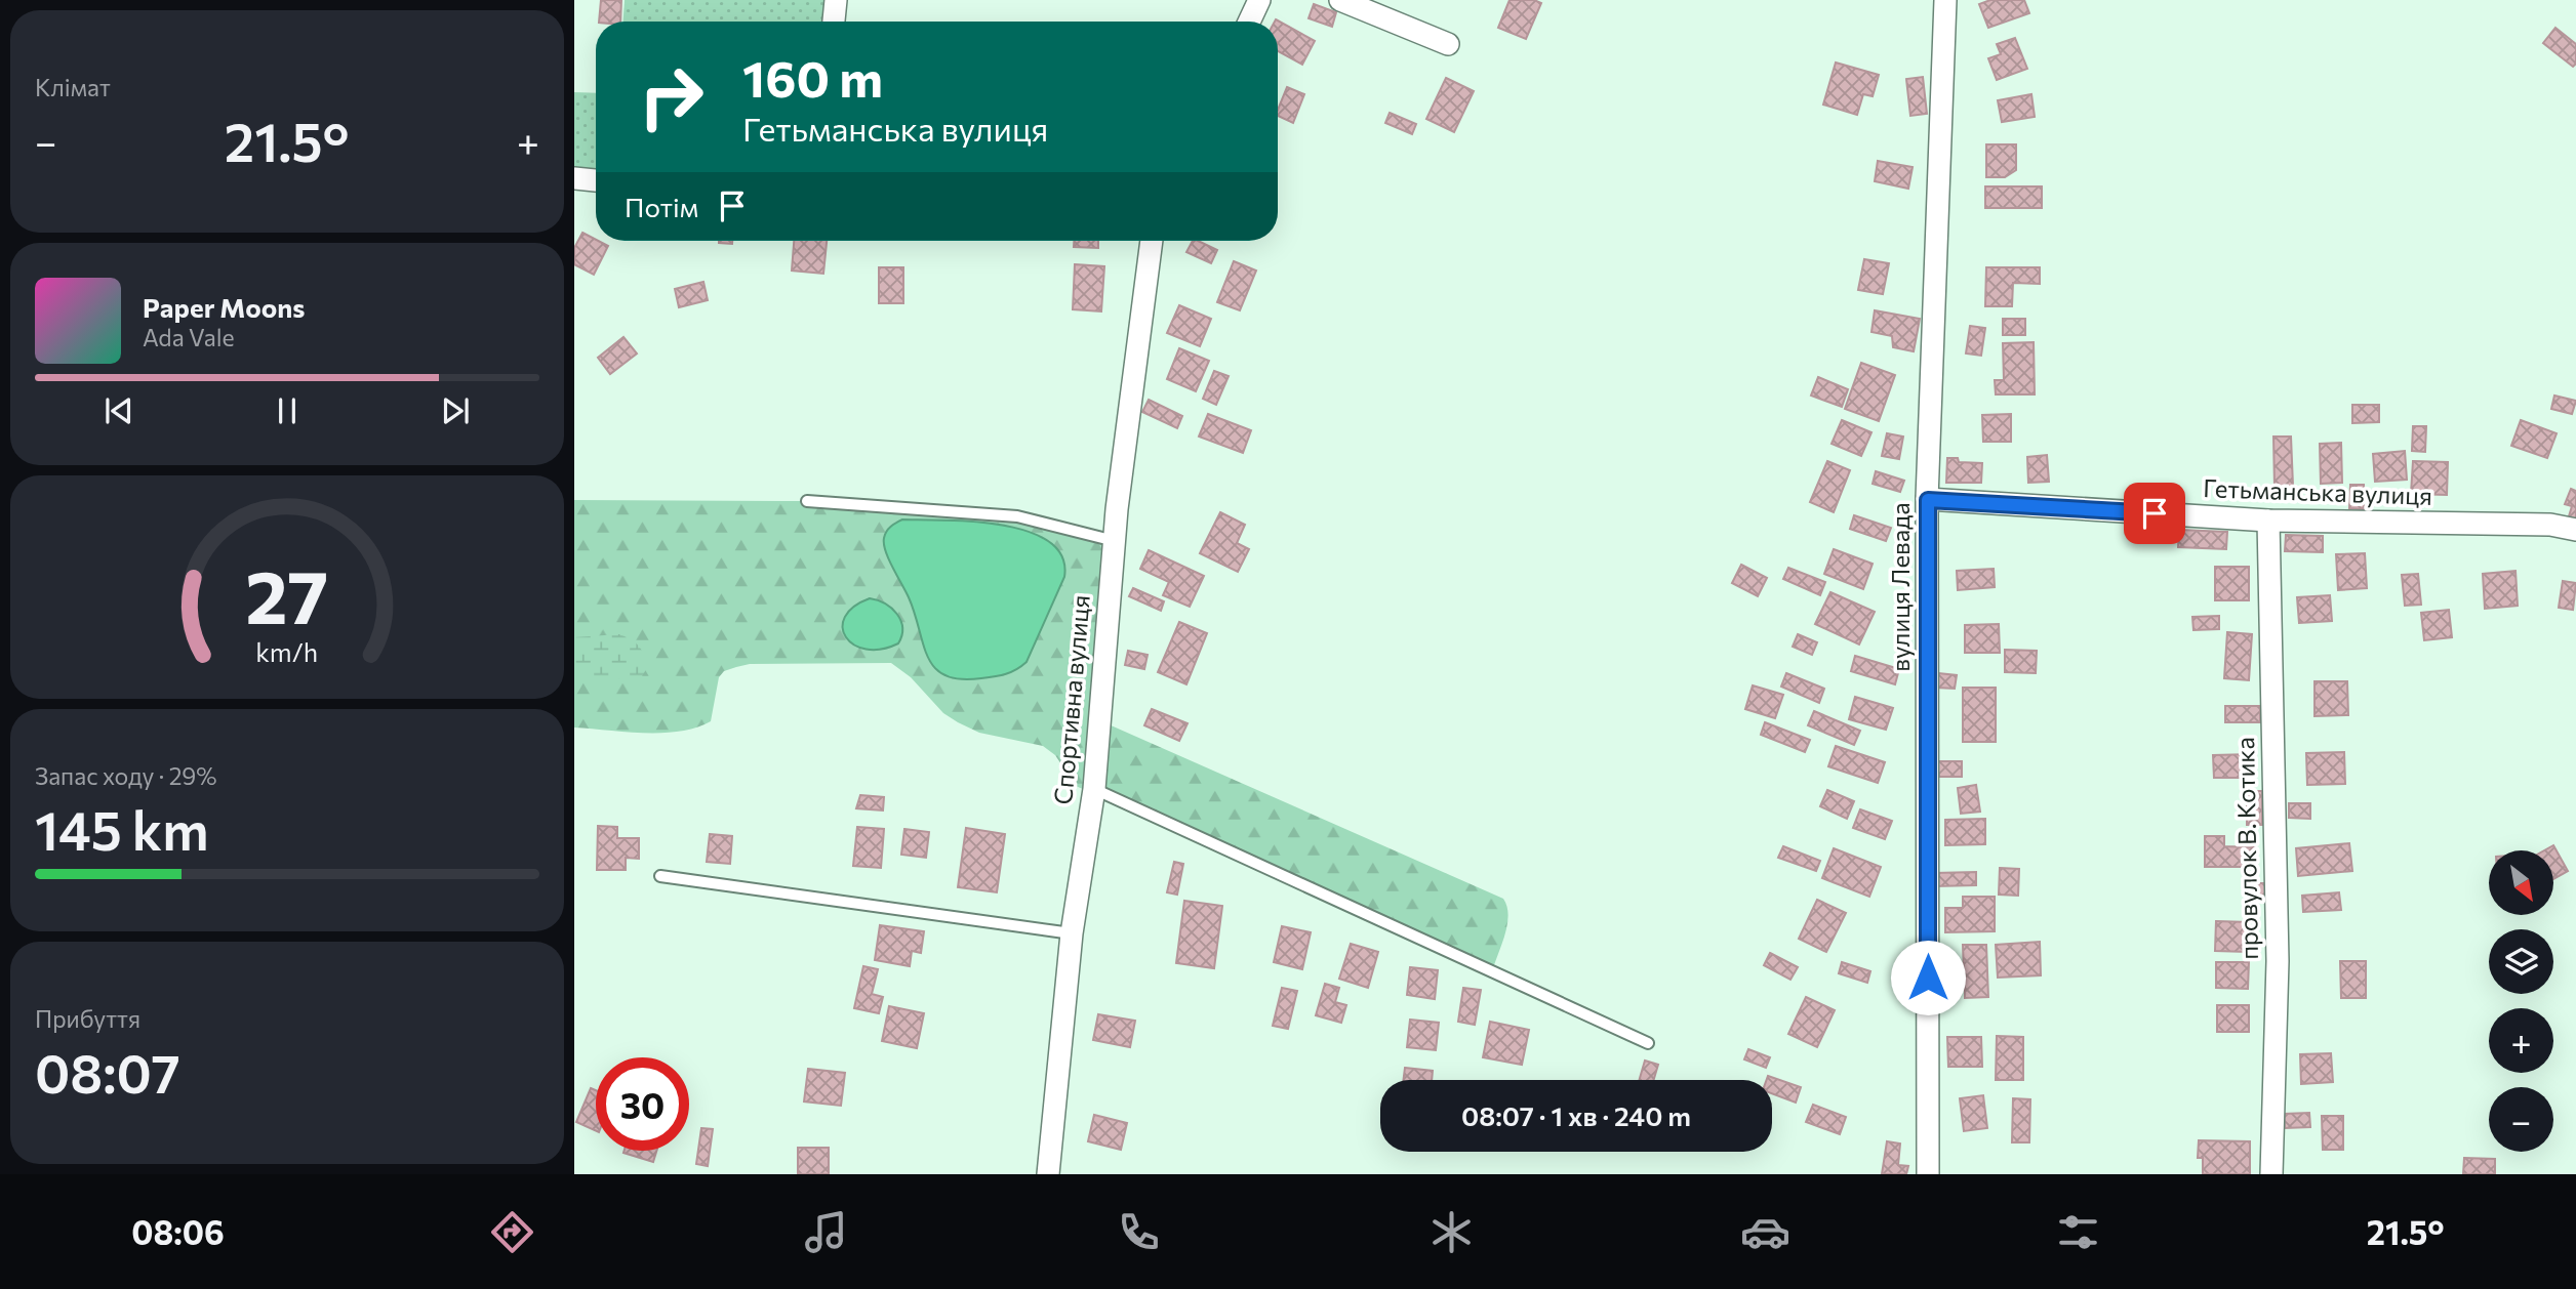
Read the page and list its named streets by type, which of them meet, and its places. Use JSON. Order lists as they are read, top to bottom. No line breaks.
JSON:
{"streets":{"street":["Гетьманська вулиця","вулиця Левада","Спортивна вулиця","провулок В. Котика"]},"crossings":[["Гетьманська вулиця","вулиця Левада"],["Гетьманська вулиця","провулок В. Котика"]],"north":"bottom right","page":{"tile":["Клімат",["Запас ходу · 29%","145 km"],["Прибуття","08:07"]],"turn":["160 m","Гетьманська вулиця"],"heat":["−","21.5°","+"],"then":"Потім","song":["Paper Moons","Ada Vale"],"map_buttons":["+","−"],"limit":"30","trip":"08:07 · 1 хв · 240 m","tabs":["08:06","21.5°"],"gauge":["27","km/h"]}}
